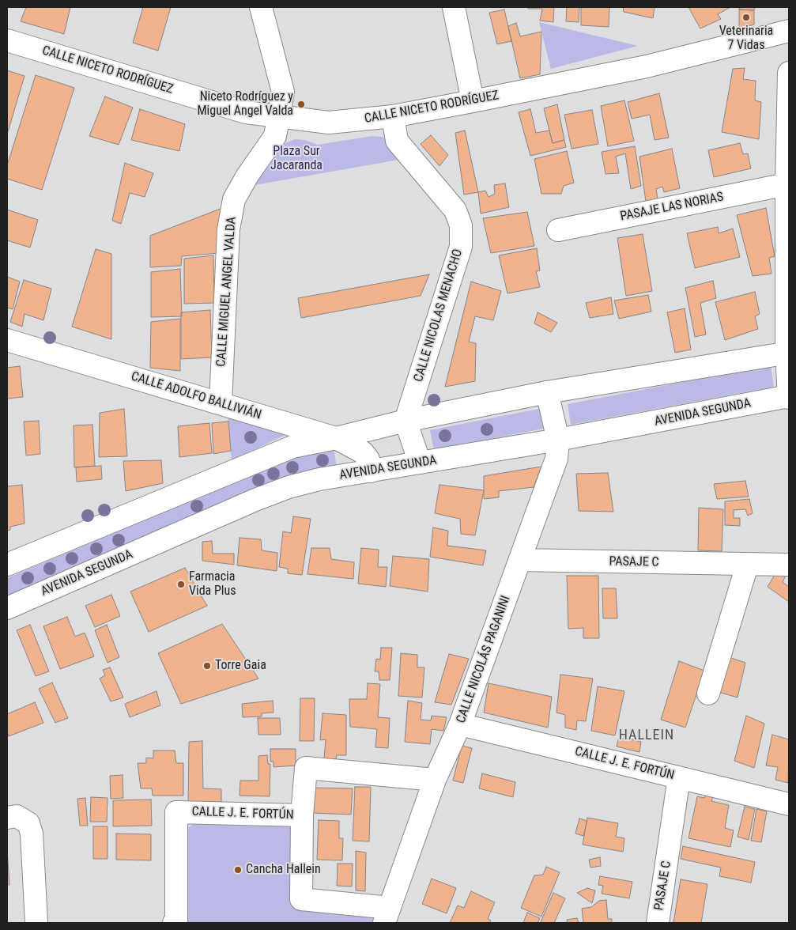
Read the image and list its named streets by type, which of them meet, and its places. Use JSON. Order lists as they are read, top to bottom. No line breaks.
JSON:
{"streets":{"street":["CALLE NICETO RODRÍGUEZ","PASAJE LAS NORIAS","CALLE MIGUEL ANGEL VALDA","CALLE NICOLAS MENACHO","CALLE ADOLFO BALLIVIÁN","AVENIDA SEGUNDA","PASAJE C","CALLE NICOLÁS PAGANINI","CALLE J. E. FORTÚN"]},"crossings":[["CALLE NICETO RODRÍGUEZ","CALLE MIGUEL ANGEL VALDA"],["CALLE NICETO RODRÍGUEZ","CALLE NICOLAS MENACHO"],["CALLE MIGUEL ANGEL VALDA","CALLE ADOLFO BALLIVIÁN"],["CALLE ADOLFO BALLIVIÁN","AVENIDA SEGUNDA"],["AVENIDA SEGUNDA","CALLE NICOLÁS PAGANINI"],["PASAJE C","CALLE NICOLÁS PAGANINI"],["PASAJE C","CALLE J. E. FORTÚN"],["CALLE NICOLÁS PAGANINI","CALLE J. E. FORTÚN"]],"districts":["HALLEIN"],"parks":["Plaza Sur Jacaranda"],"places":["Veterinaria 7 Vidas","Niceto Rodríguez y Miguel Angel Valda","Farmacia Vida Plus","Torre Gaia","Cancha Hallein"]}
